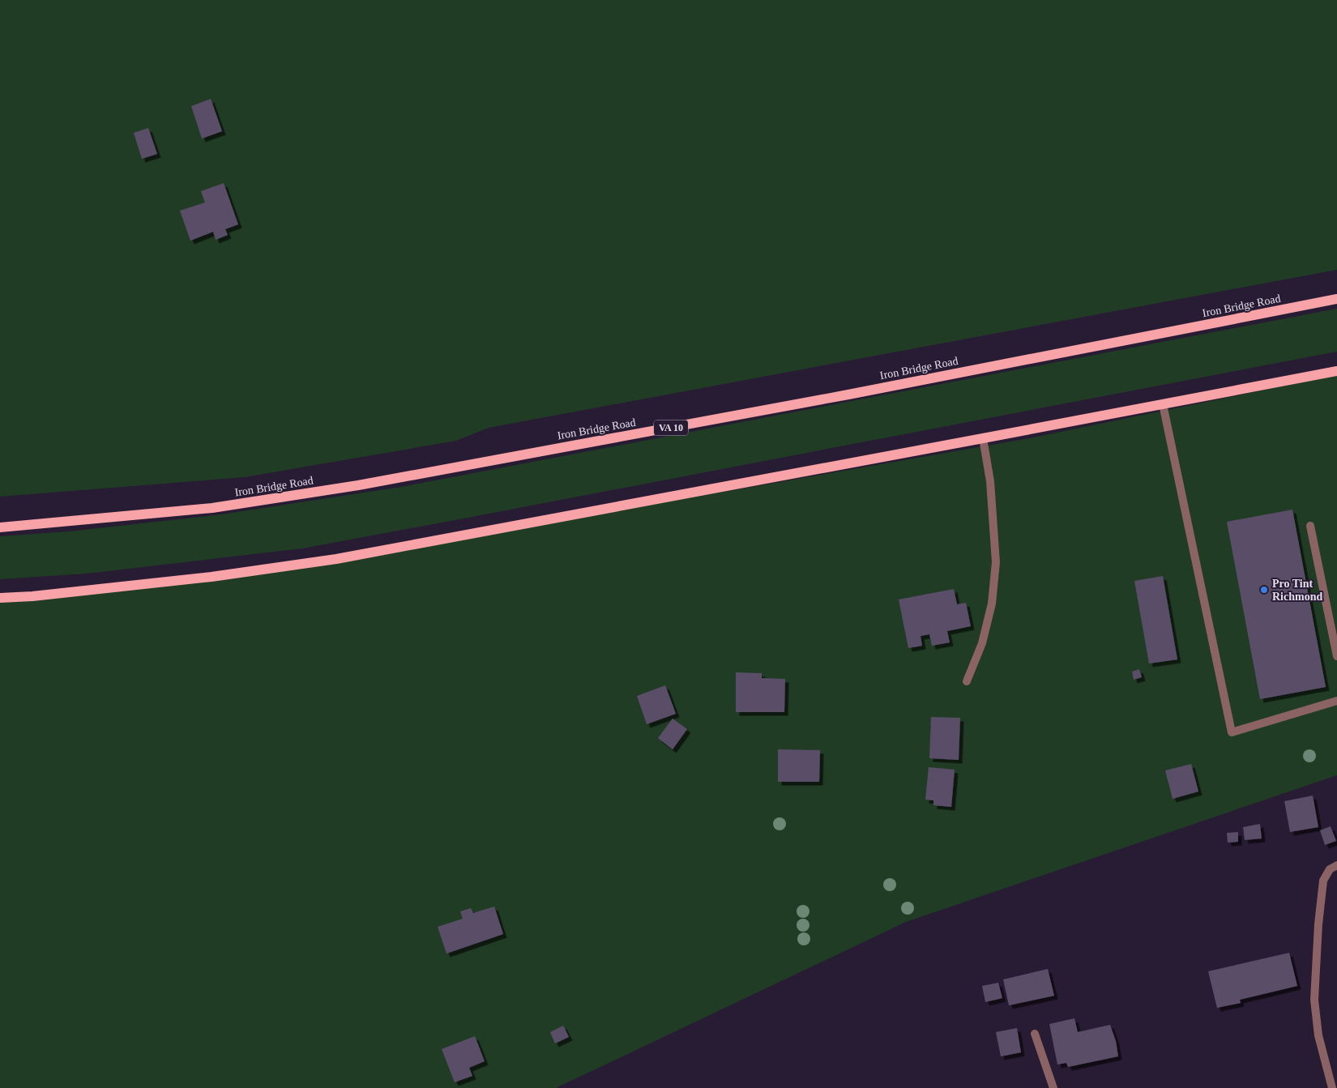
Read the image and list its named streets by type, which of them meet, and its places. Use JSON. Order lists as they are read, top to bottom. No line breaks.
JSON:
{"streets":{"main road":["Iron Bridge Road","VA 10"]},"places":["Pro Tint Richmond"]}
